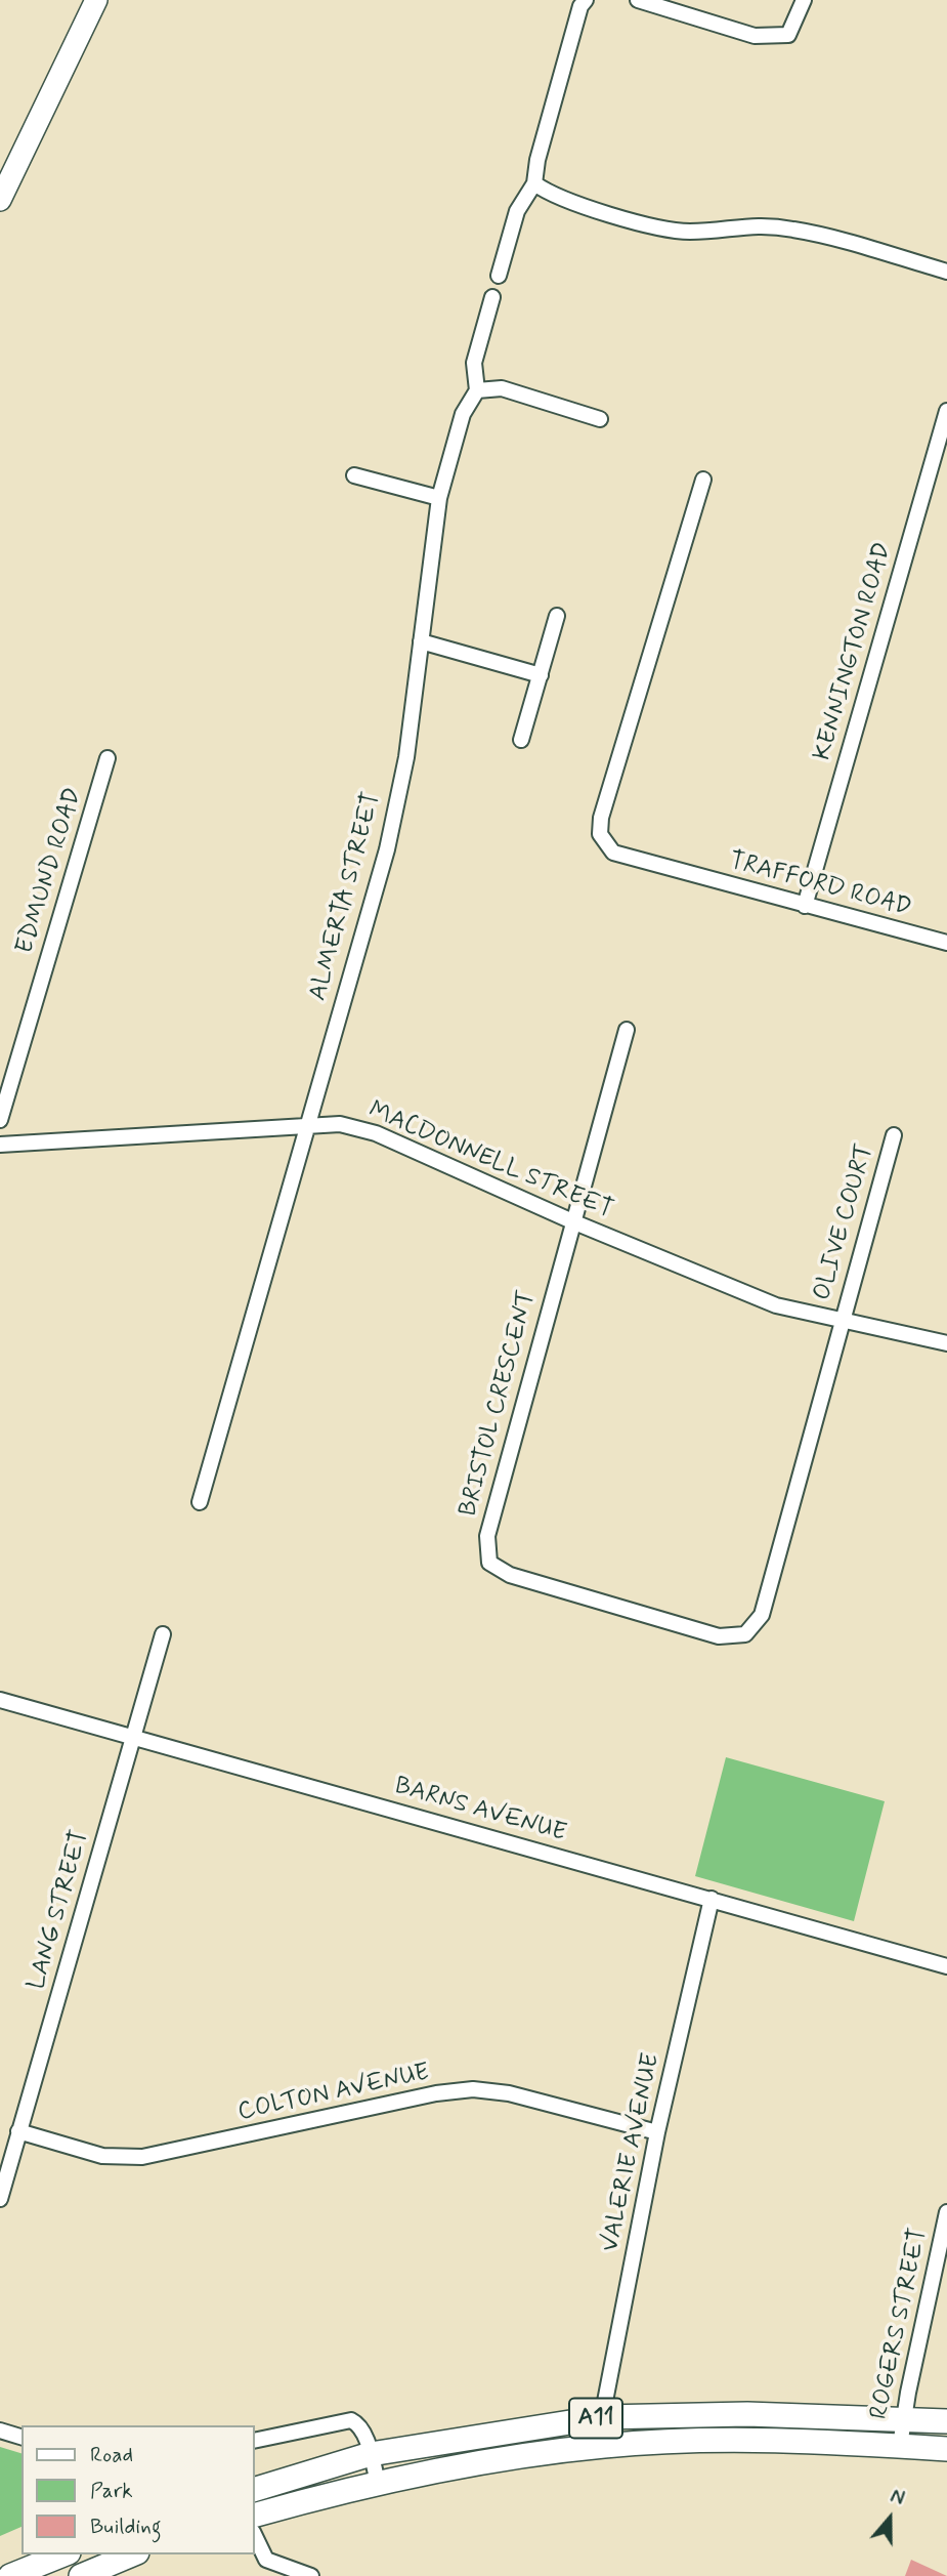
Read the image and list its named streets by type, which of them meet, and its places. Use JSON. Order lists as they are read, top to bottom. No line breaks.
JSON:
{"streets":{"main road":["A11"],"street":["KENNINGTON ROAD","EDMUND ROAD","TRAFFORD ROAD","ALMERTA STREET","MACDONNELL STREET","OLIVE COURT","BRISTOL CRESCENT","BARNS AVENUE","LANG STREET","COLTON AVENUE","VALERIE AVENUE","ROGERS STREET"]},"crossings":[["KENNINGTON ROAD","TRAFFORD ROAD"],["ALMERTA STREET","MACDONNELL STREET"],["MACDONNELL STREET","OLIVE COURT"],["MACDONNELL STREET","BRISTOL CRESCENT"],["OLIVE COURT","BRISTOL CRESCENT"],["BARNS AVENUE","LANG STREET"],["BARNS AVENUE","VALERIE AVENUE"],["LANG STREET","COLTON AVENUE"],["COLTON AVENUE","VALERIE AVENUE"],["VALERIE AVENUE","A11"],["ROGERS STREET","A11"]],"legend":["Road","Park","Building"],"north":"top"}
